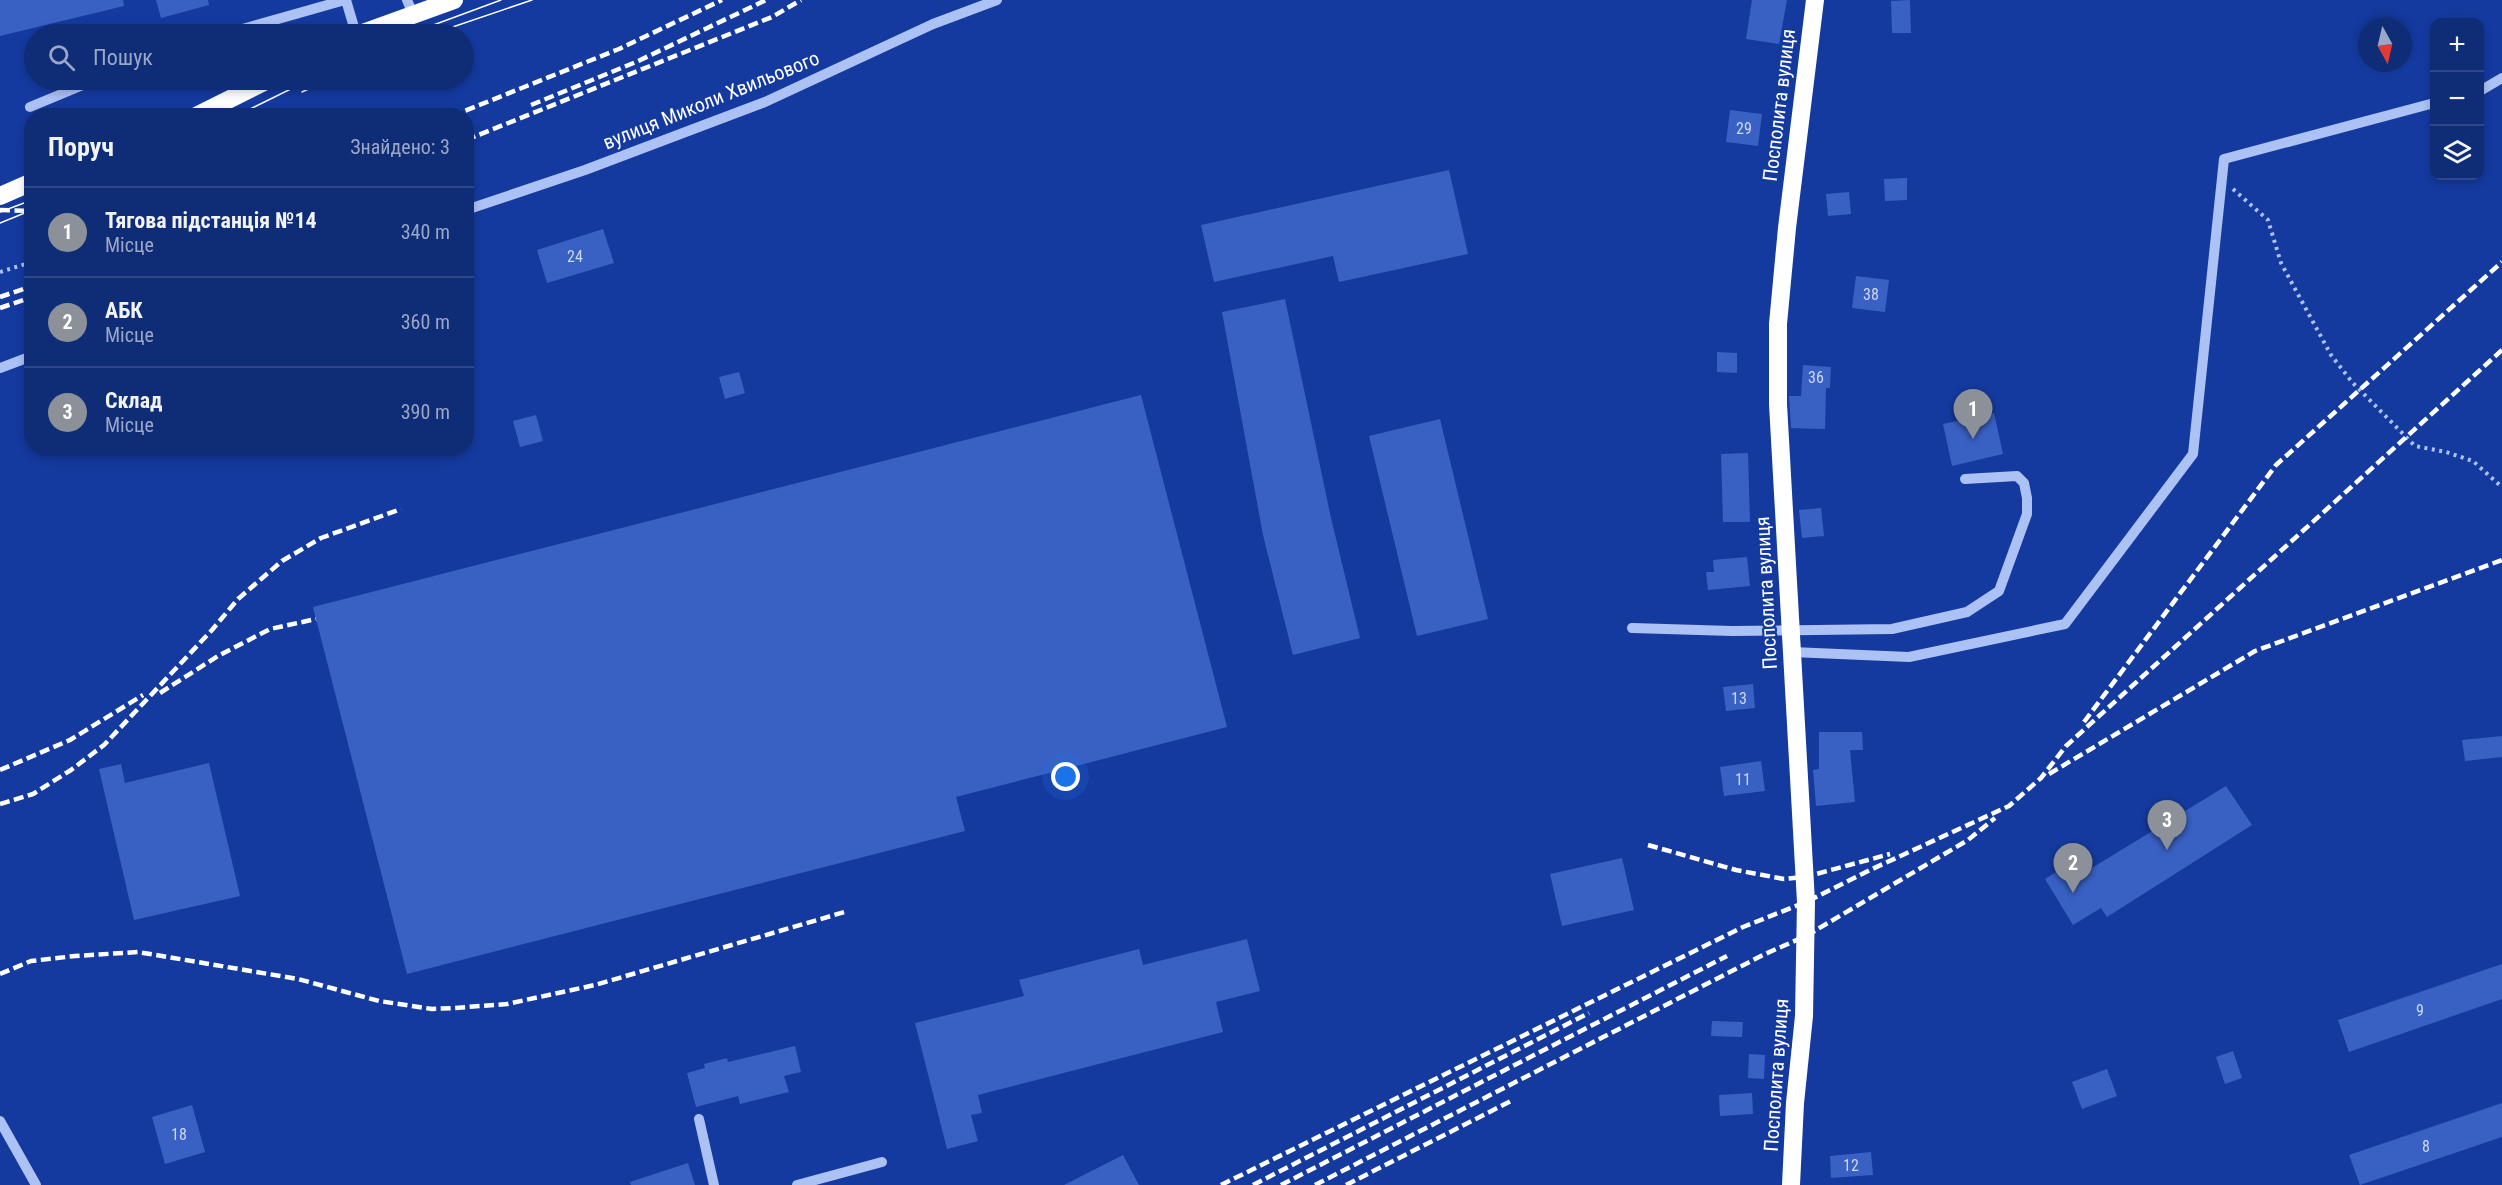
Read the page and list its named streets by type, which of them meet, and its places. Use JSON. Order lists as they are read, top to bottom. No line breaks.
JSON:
{"streets":{"highway":["Посполита вулиця"],"street":["вулиця Миколи Хвильового"]},"house_numbers":["29","24","38","36","13","11","9","18","8","12"],"north":"bottom","page":{"map_buttons":["+","−"],"search":"Пошук","heading":["Поруч","Знайдено: 3"],"list":[{"mark":"1","name":"Тягова пiдстанцiя №14","note":"Місце","value":"340 m"},{"mark":"2","name":"АБК","note":"Місце","value":"360 m"},{"mark":"3","name":"Склад","note":"Місце","value":"390 m"}],"pins":["1","3","2"]}}
